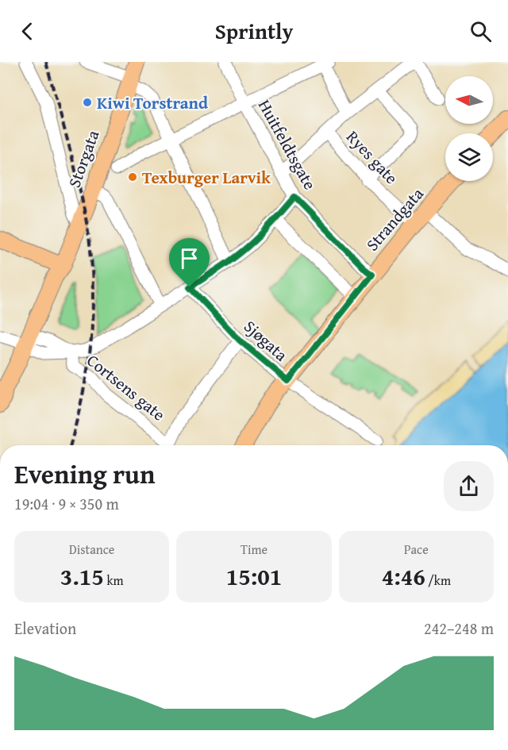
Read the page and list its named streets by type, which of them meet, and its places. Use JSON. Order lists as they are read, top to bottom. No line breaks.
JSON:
{"streets":{"main road":["Storgata","Strandgata"],"street":["Huitfeldtsgate","Ryes gate","Sjøgata","Cortsens gate"]},"crossings":[["Huitfeldtsgate","Strandgata"],["Ryes gate","Strandgata"],["Strandgata","Sjøgata"]],"places":["Kiwi Torstrand","Texburger Larvik"],"north":"left","page":{"header":"Sprintly","heading":["Evening run","19:04 · 9 × 350 m"],"stats":[["Distance","3.15 km"],["Time","15:01"],["Pace","4:46 /km"]],"chart":["Elevation","242–248 m"]}}
